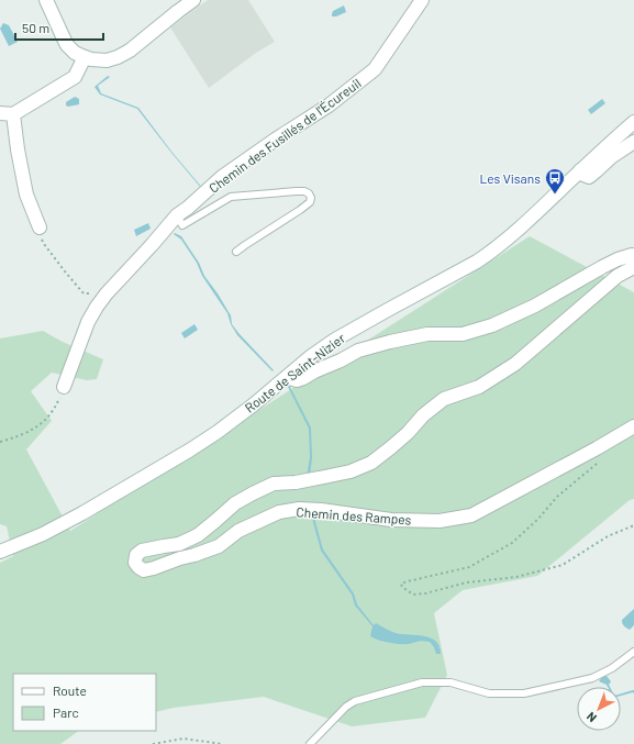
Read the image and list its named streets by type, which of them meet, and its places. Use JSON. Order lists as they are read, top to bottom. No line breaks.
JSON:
{"streets":{"street":["Chemin des Fusillés de l'Écureuil","Route de Saint-Nizier","Chemin des Rampes"]},"places":{"bus stop":["Les Visans"]},"legend":["Route","Parc"],"scale_bar":"50 m","north":"bottom left"}
